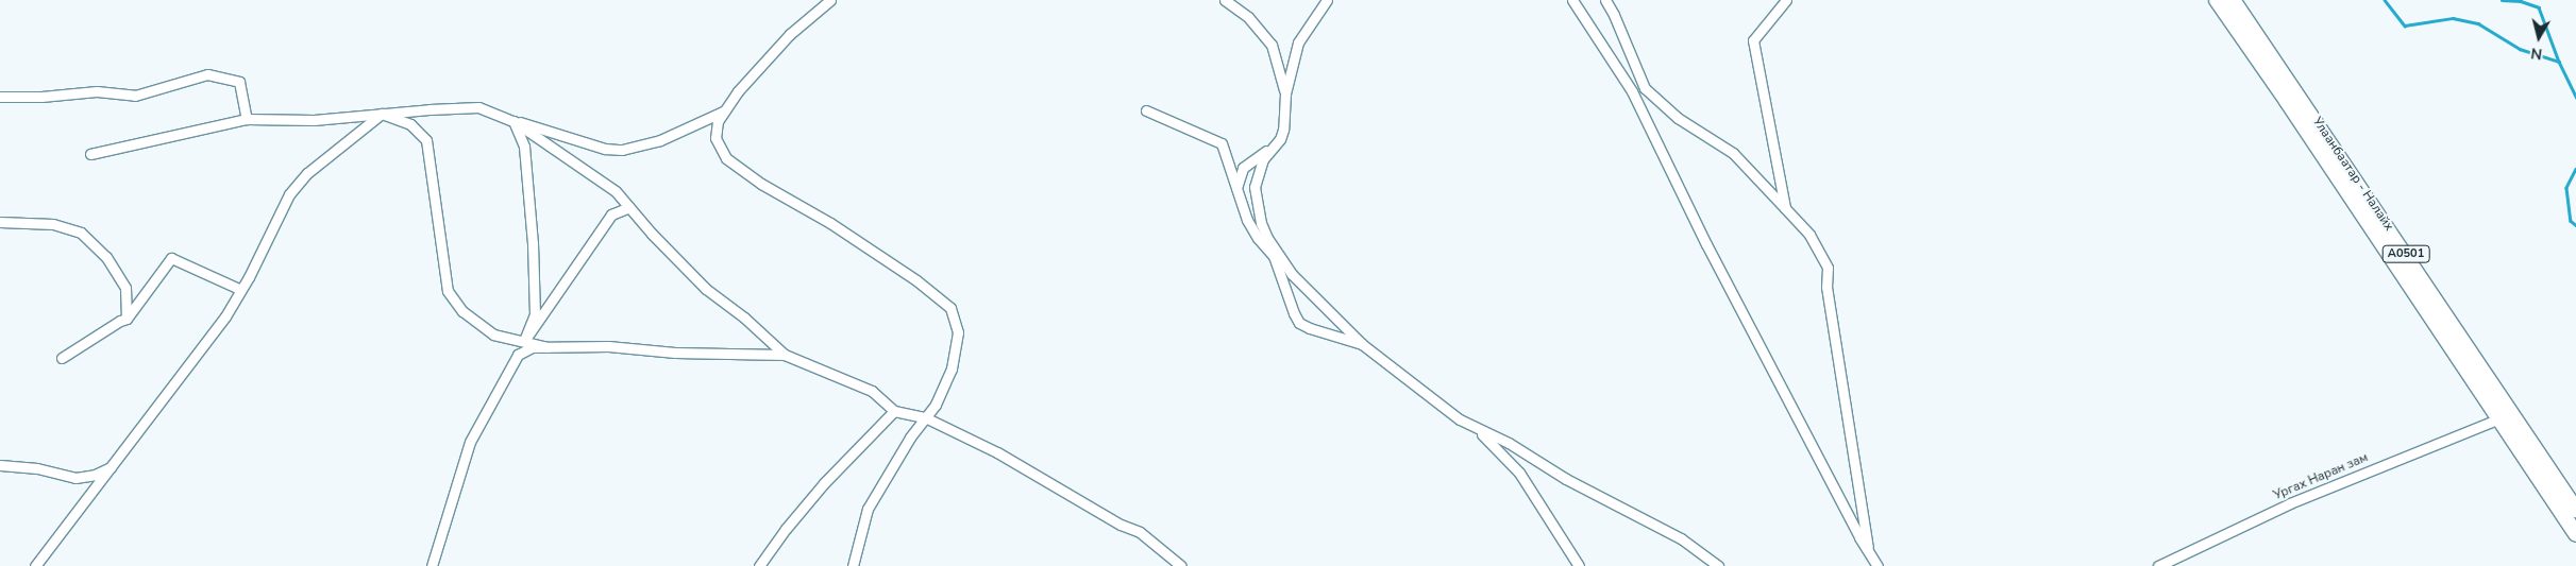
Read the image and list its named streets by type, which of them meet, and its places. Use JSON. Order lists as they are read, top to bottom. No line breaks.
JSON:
{"streets":{"highway":["Улаанбаатар - Налайх","A0501"],"street":["Ургах Наран зам"]},"crossings":[["Улаанбаатар - Налайх","A0501"],["Улаанбаатар - Налайх","Ургах Наран зам"],["A0501","Ургах Наран зам"]],"north":"bottom"}
